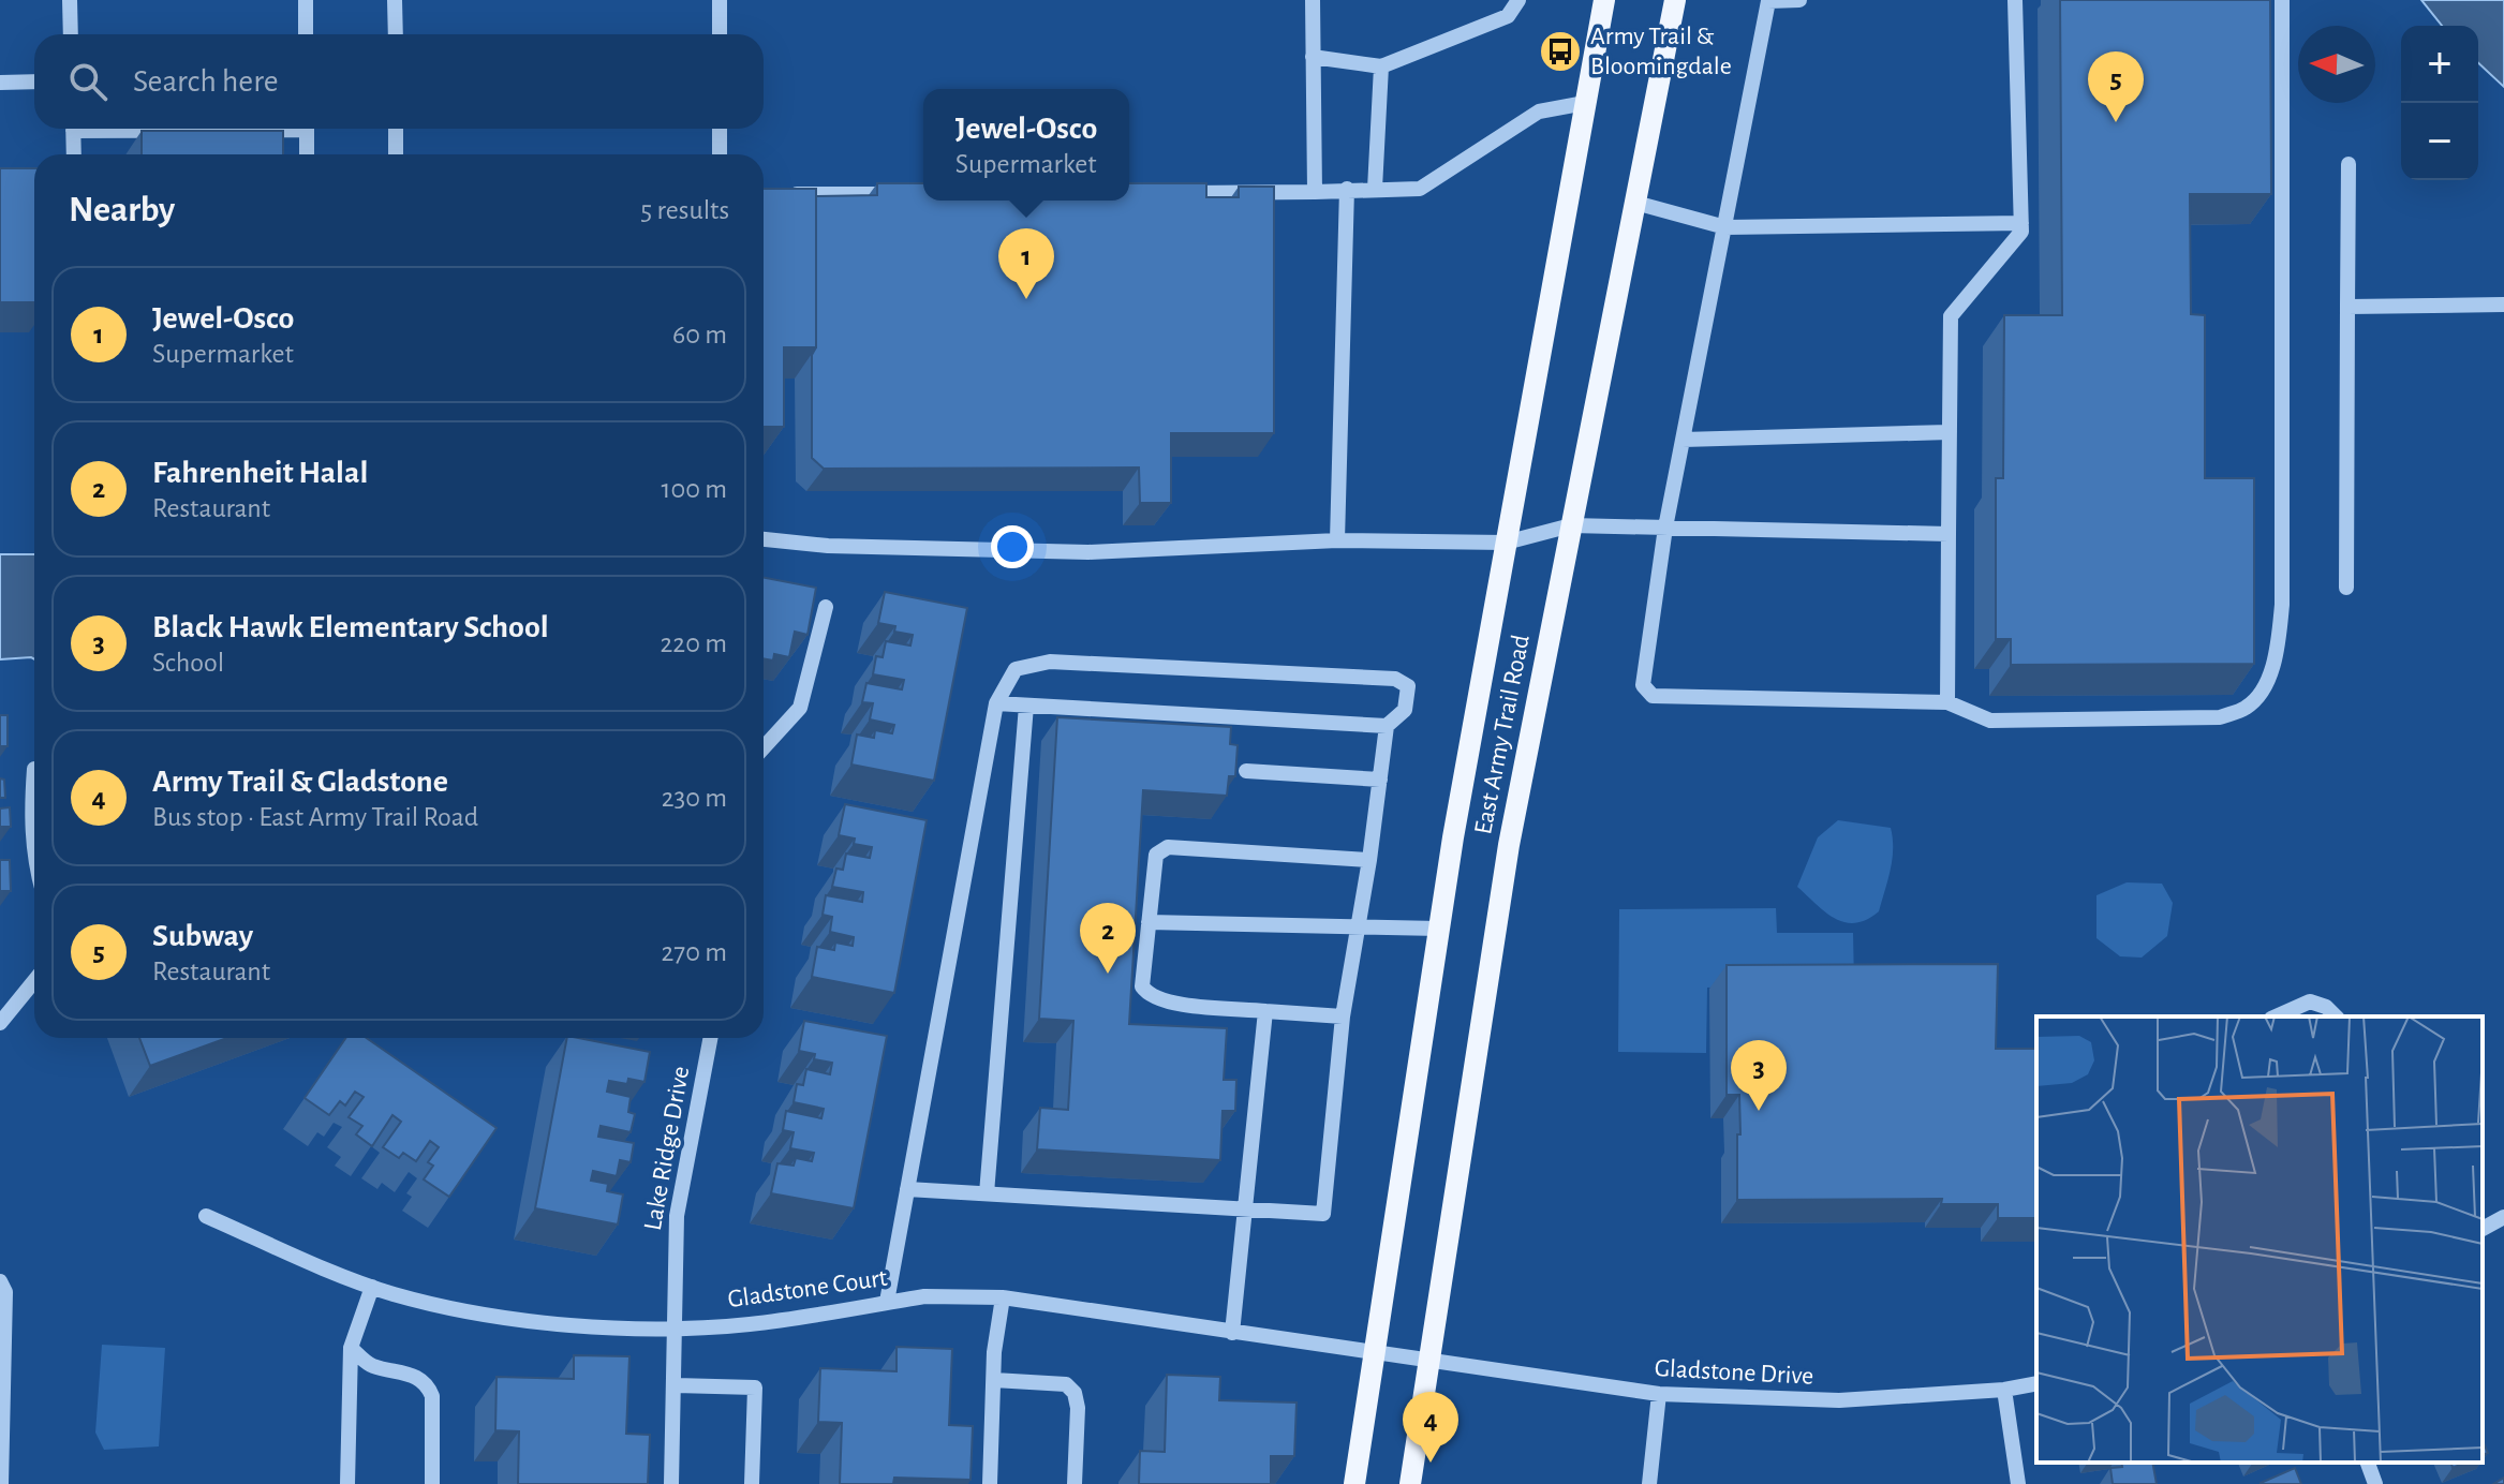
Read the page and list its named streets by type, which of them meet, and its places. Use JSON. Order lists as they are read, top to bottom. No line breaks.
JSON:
{"streets":{"main road":["East Army Trail Road"],"street":["Lake Ridge Drive","Gladstone Court","Gladstone Drive"]},"crossings":[["East Army Trail Road","Gladstone Court"],["East Army Trail Road","Gladstone Drive"],["Lake Ridge Drive","Gladstone Court"],["Gladstone Court","Gladstone Drive"]],"places":{"bus stop":["Army Trail & Bloomingdale"]},"north":"left","page":{"map_buttons":["+","−"],"search":"Search here","pins":["5","1","2","3","4"],"popup":["Jewel-Osco","Supermarket"],"heading":["Nearby","5 results"],"list":[{"mark":"1","name":"Jewel-Osco","note":"Supermarket","value":"60 m"},{"mark":"2","name":"Fahrenheit Halal","note":"Restaurant","value":"100 m"},{"mark":"3","name":"Black Hawk Elementary School","note":"School","value":"220 m"},{"mark":"4","name":"Army Trail & Gladstone","note":"Bus stop · East Army Trail Road","value":"230 m"},{"mark":"5","name":"Subway","note":"Restaurant","value":"270 m"}]}}
